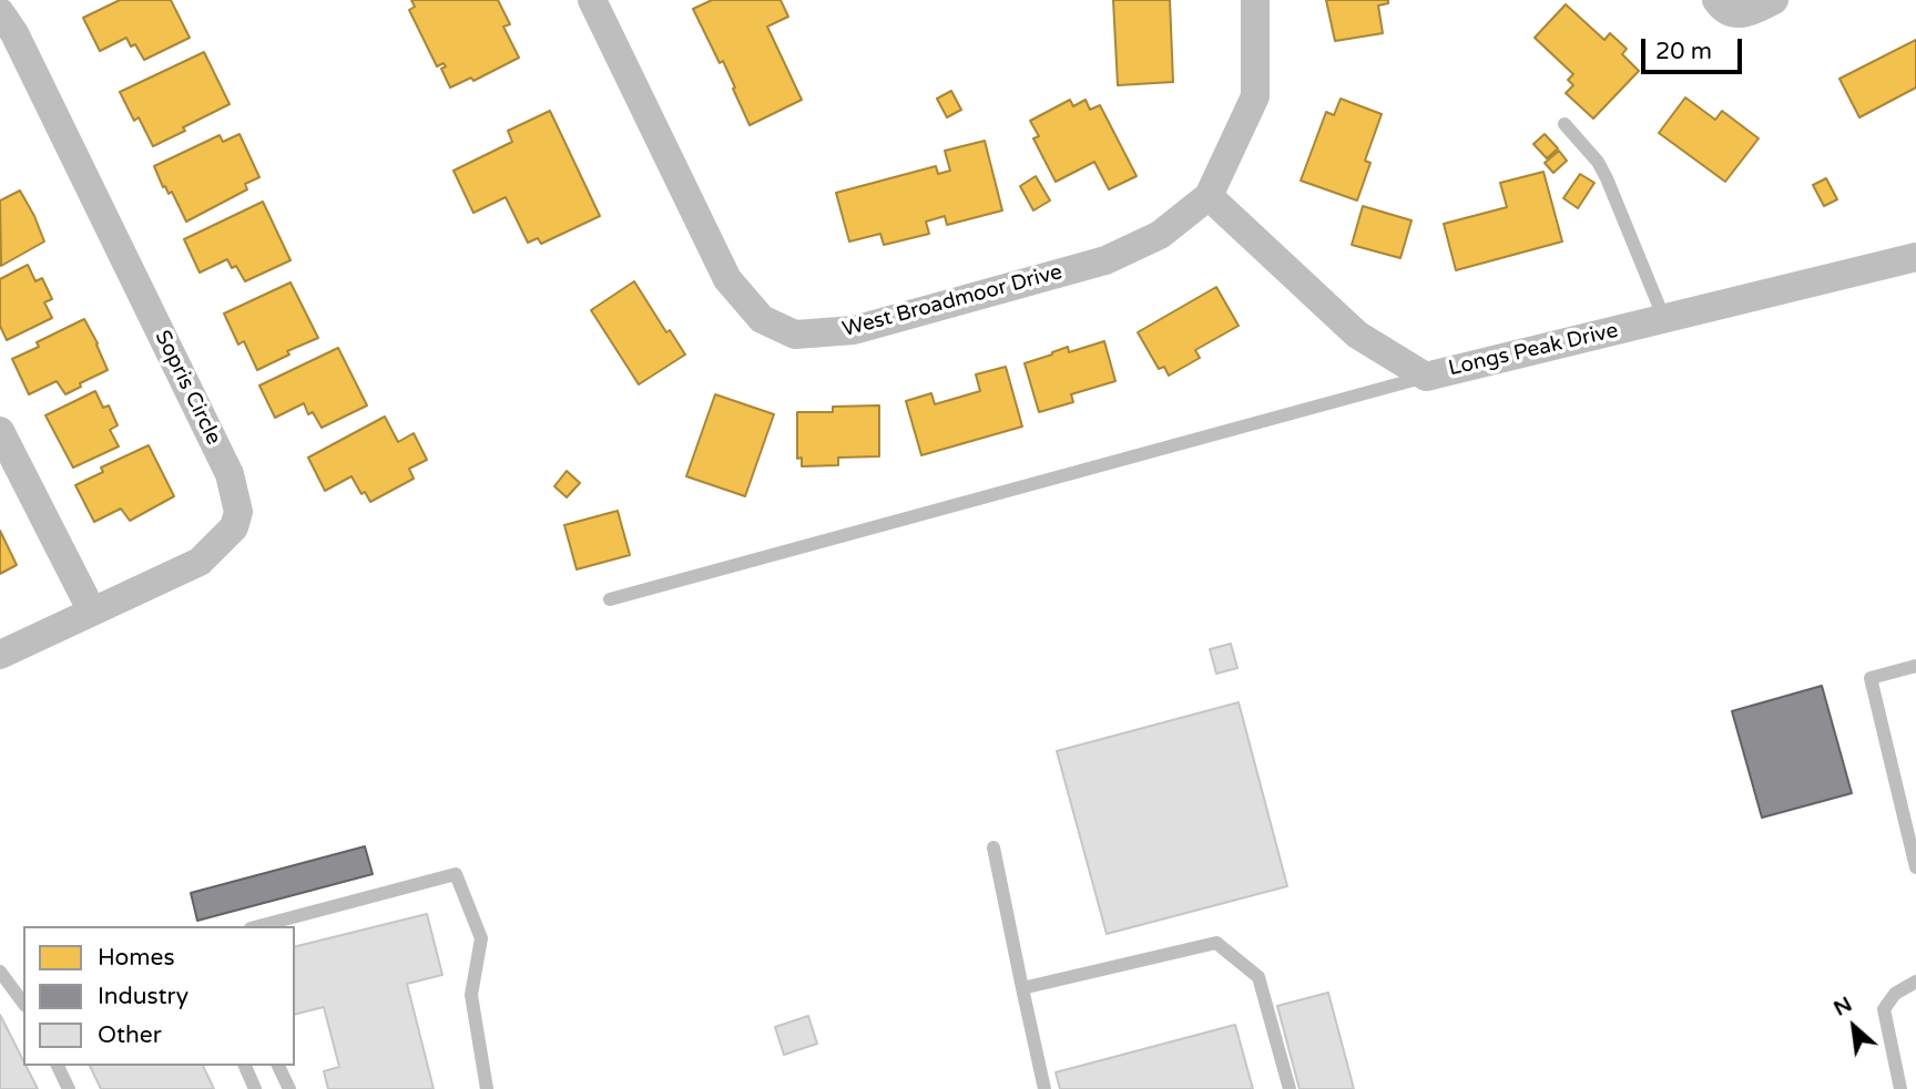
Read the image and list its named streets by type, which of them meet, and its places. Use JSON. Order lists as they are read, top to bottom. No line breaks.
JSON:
{"streets":{"street":["West Broadmoor Drive","Longs Peak Drive","Sopris Circle"]},"crossings":[["West Broadmoor Drive","Longs Peak Drive"]],"legend":["Homes","Industry","Other"],"scale_bar":"20 m","north":"top left"}
